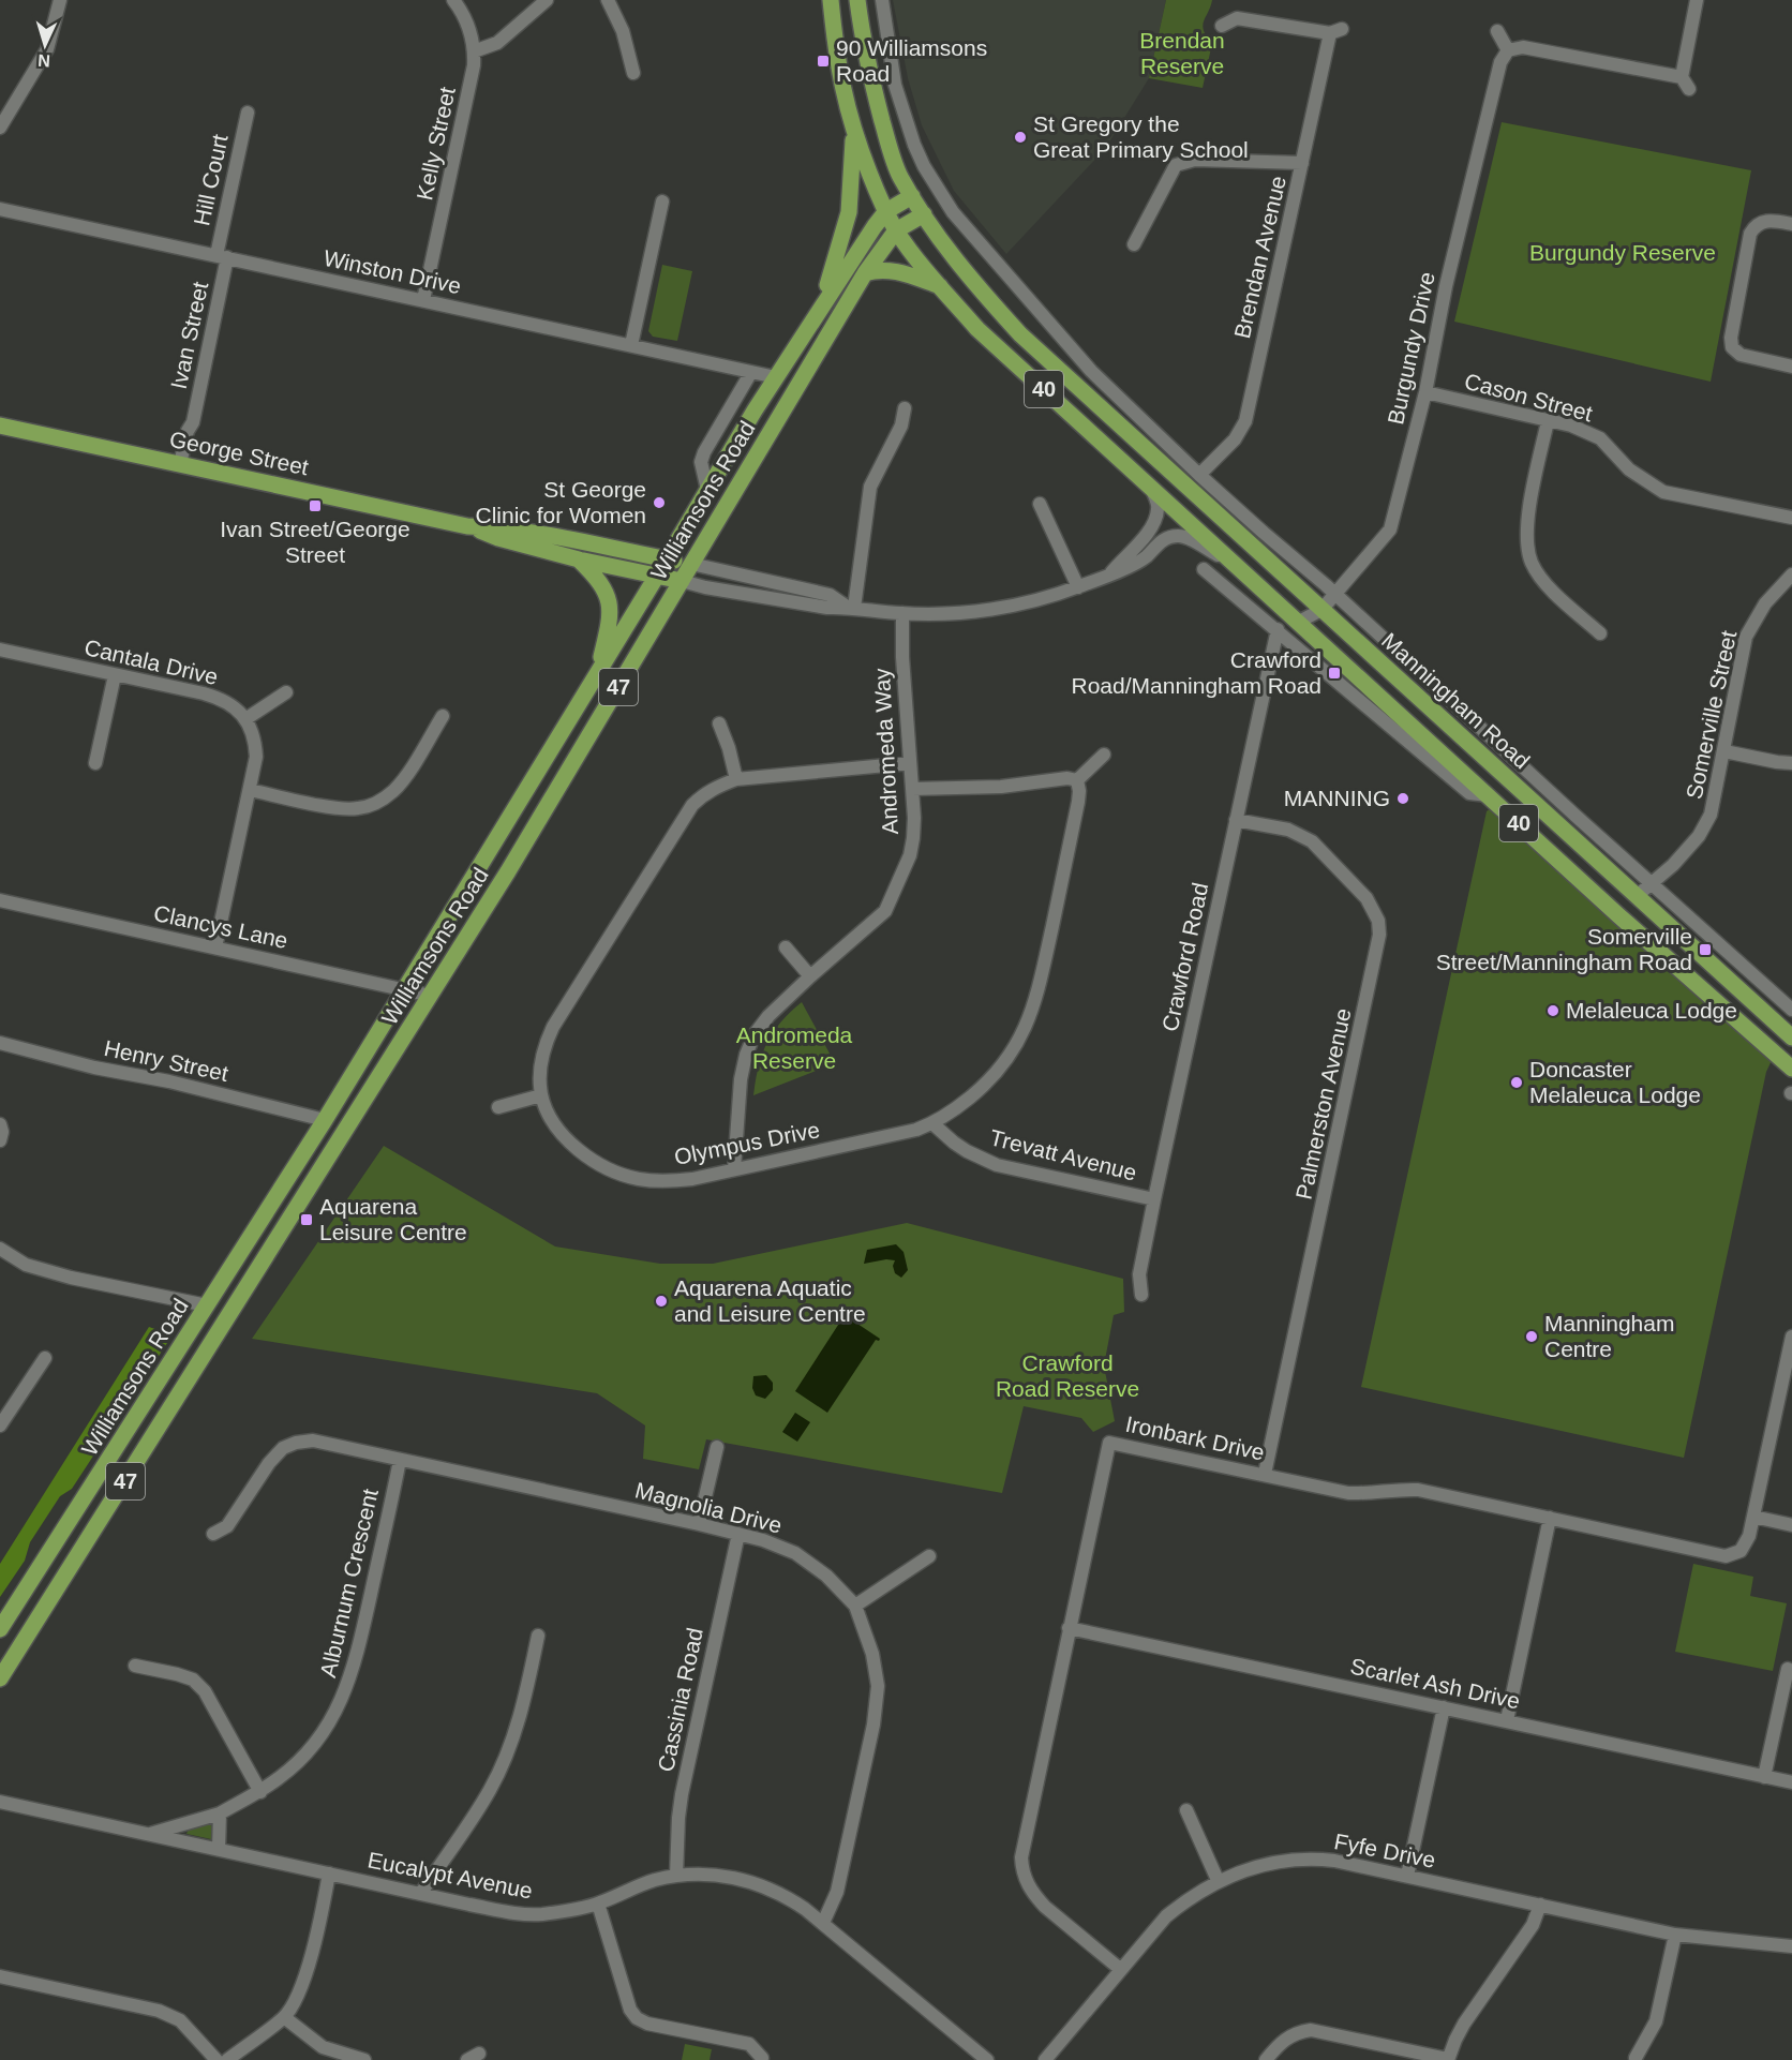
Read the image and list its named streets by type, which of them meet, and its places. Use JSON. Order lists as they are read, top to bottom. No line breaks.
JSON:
{"streets":{"main road":["40","George Street","Williamsons Road","47","Manningham Road"],"street":["Kelly Street","Hill Court","Brendan Avenue","Winston Drive","Ivan Street","Burgundy Drive","Cason Street","Cantala Drive","Somerville Street","Andromeda Way","Clancys Lane","Crawford Road","Henry Street","Palmerston Avenue","Olympus Drive","Trevatt Avenue","Ironbark Drive","Magnolia Drive","Alburnum Crescent","Scarlet Ash Drive","Cassinia Road","Fyfe Drive","Eucalypt Avenue"]},"crossings":[["Kelly Street","Winston Drive"],["Hill Court","Winston Drive"],["Hill Court","Ivan Street"],["Brendan Avenue","Manningham Road"],["Winston Drive","Ivan Street"],["Winston Drive","Williamsons Road"],["Ivan Street","George Street"],["Burgundy Drive","Cason Street"],["Burgundy Drive","Manningham Road"],["40","Manningham Road"],["George Street","Williamsons Road"],["Williamsons Road","47"],["Williamsons Road","Manningham Road"],["Williamsons Road","Clancys Lane"],["Williamsons Road","Henry Street"],["47","Manningham Road"],["Manningham Road","Somerville Street"],["Manningham Road","Crawford Road"],["Andromeda Way","Olympus Drive"],["Crawford Road","Palmerston Avenue"],["Crawford Road","Trevatt Avenue"],["Palmerston Avenue","Ironbark Drive"],["Olympus Drive","Trevatt Avenue"],["Ironbark Drive","Scarlet Ash Drive"],["Ironbark Drive","Fyfe Drive"],["Magnolia Drive","Alburnum Crescent"],["Magnolia Drive","Cassinia Road"],["Magnolia Drive","Eucalypt Avenue"],["Alburnum Crescent","Eucalypt Avenue"],["Cassinia Road","Eucalypt Avenue"]],"parks":["Brendan Reserve","Burgundy Reserve","Andromeda Reserve","Crawford Road Reserve"],"places":{"transit":["90 Williamsons Road","Ivan Street/George Street","Crawford Road/Manningham Road","Somerville Street/Manningham Road","Aquarena Leisure Centre"],"other":["St Gregory the Great Primary School","St George Clinic for Women","MANNING","Melaleuca Lodge","Doncaster Melaleuca Lodge","Aquarena Aquatic and Leisure Centre","Manningham Centre"]},"north":"bottom"}
